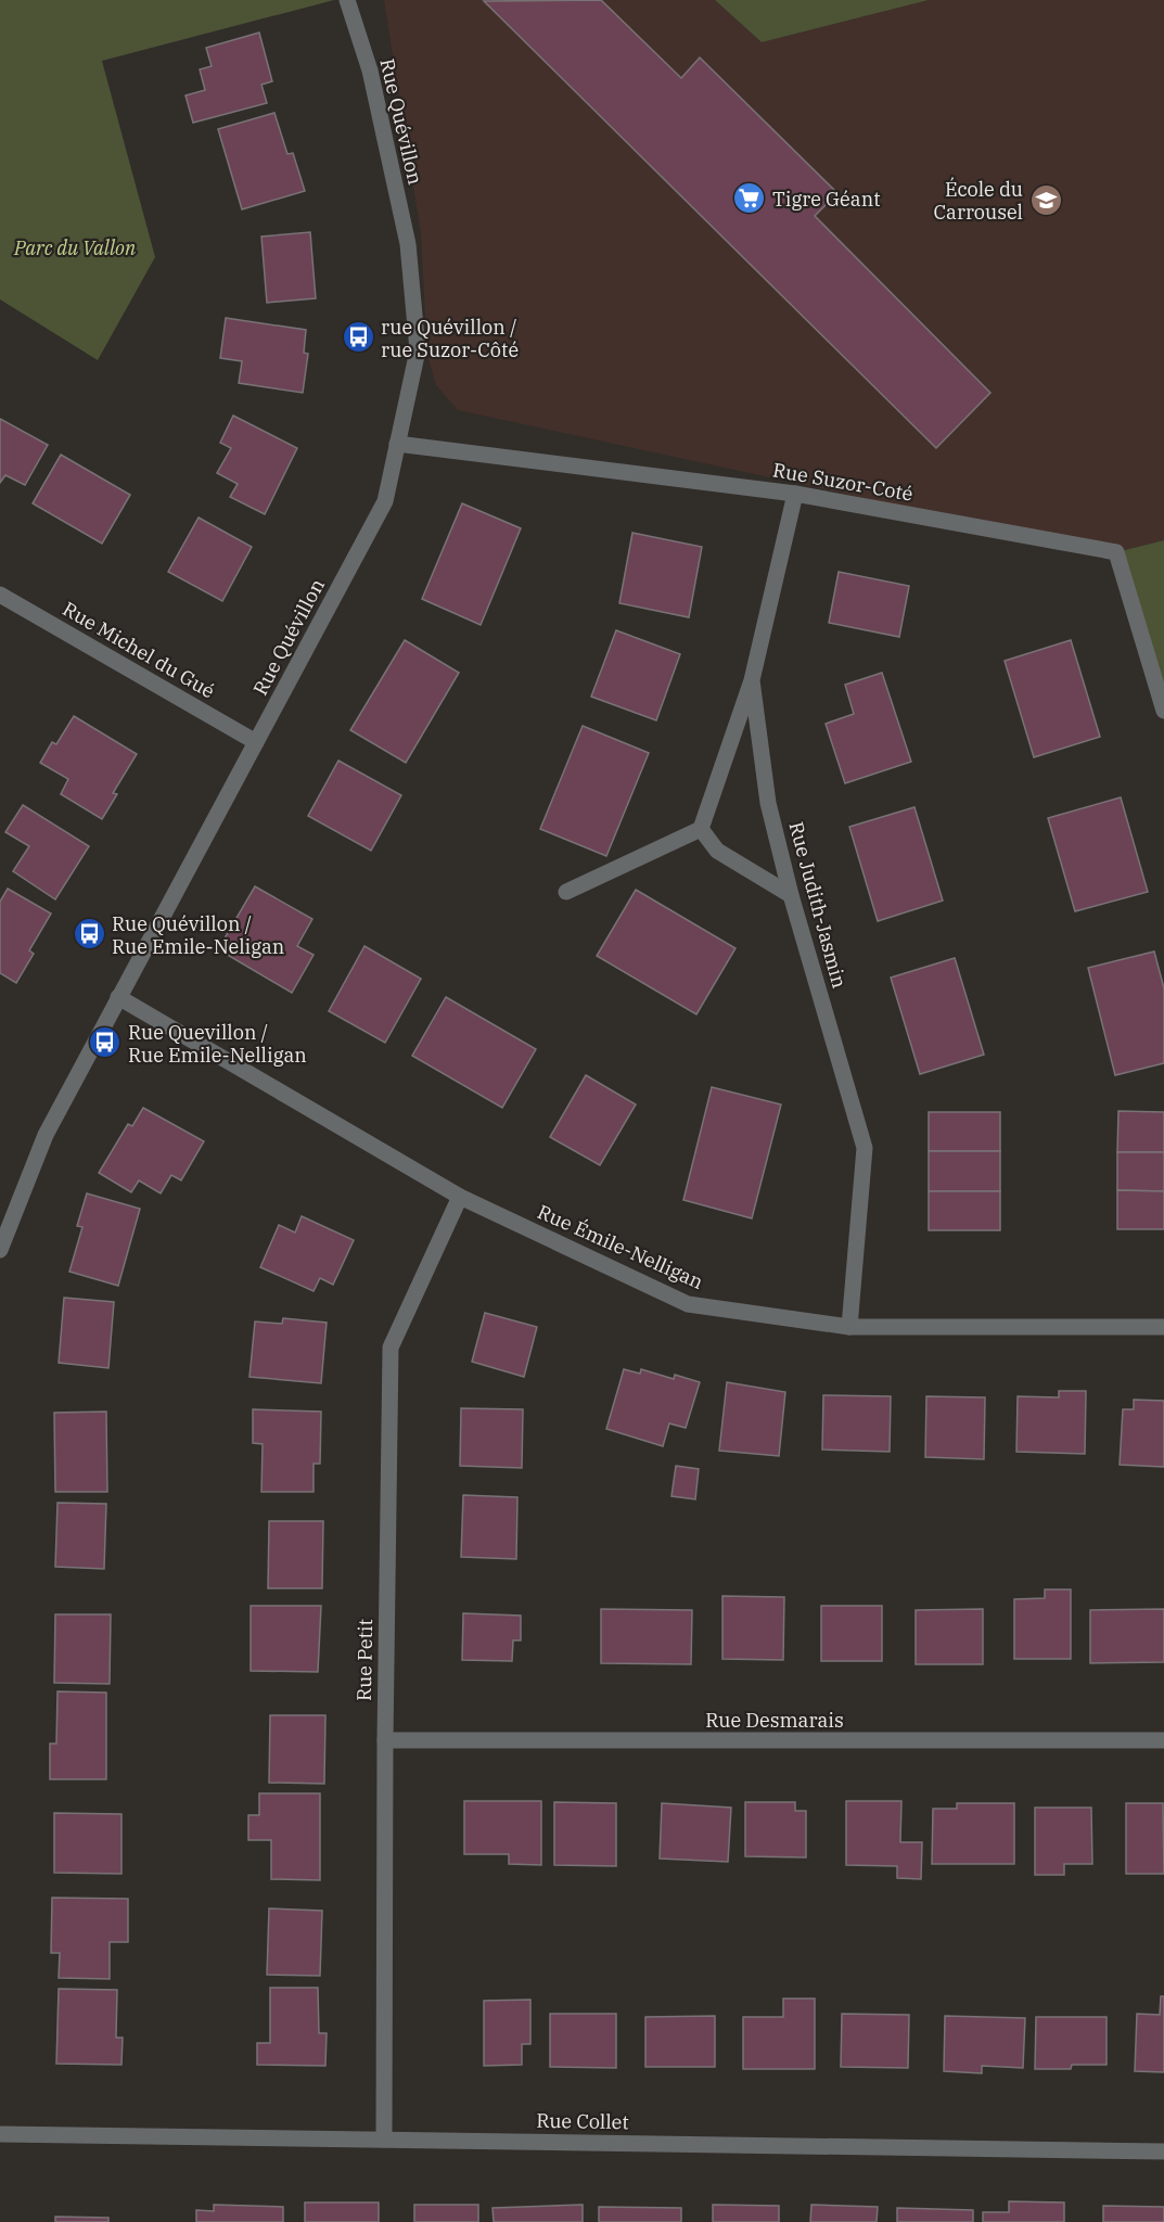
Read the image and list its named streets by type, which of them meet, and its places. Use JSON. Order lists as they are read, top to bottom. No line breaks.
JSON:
{"streets":{"street":["Rue Quévillon","Rue Suzor-Coté","Rue Michel du Gué","Rue Judith-Jasmin","Rue Émile-Nelligan","Rue Petit","Rue Desmarais","Rue Collet"]},"crossings":[["Rue Quévillon","Rue Suzor-Coté"],["Rue Quévillon","Rue Michel du Gué"],["Rue Quévillon","Rue Émile-Nelligan"],["Rue Suzor-Coté","Rue Judith-Jasmin"],["Rue Judith-Jasmin","Rue Émile-Nelligan"],["Rue Émile-Nelligan","Rue Petit"],["Rue Petit","Rue Desmarais"],["Rue Petit","Rue Collet"]],"parks":["Parc du Vallon"],"places":{"supermarket":["Tigre Géant"],"school or university":["École du Carrousel"],"bus stop":["rue Quévillon / rue Suzor-Côté","Rue Quévillon / Rue Emile-Neligan","Rue Quevillon / Rue Emile-Nelligan"]}}
